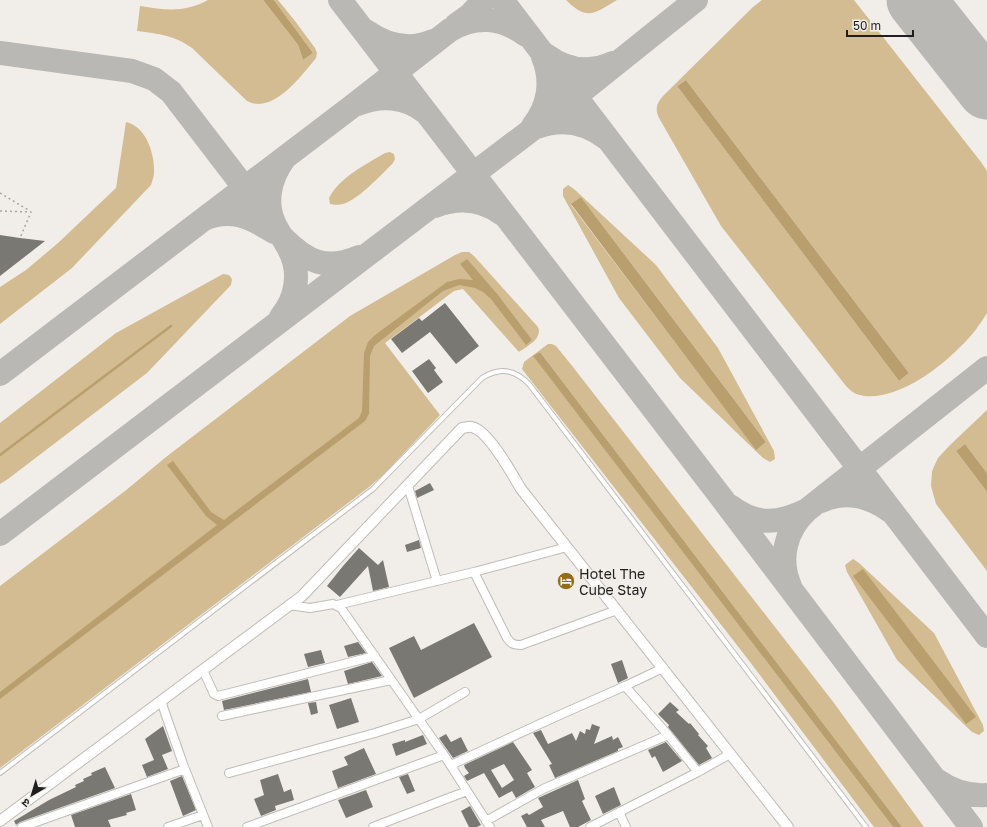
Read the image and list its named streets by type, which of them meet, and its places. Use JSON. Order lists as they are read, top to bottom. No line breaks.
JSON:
{"places":{"hotel":["Hotel The Cube Stay"]},"scale_bar":"50 m","north":"bottom left"}
